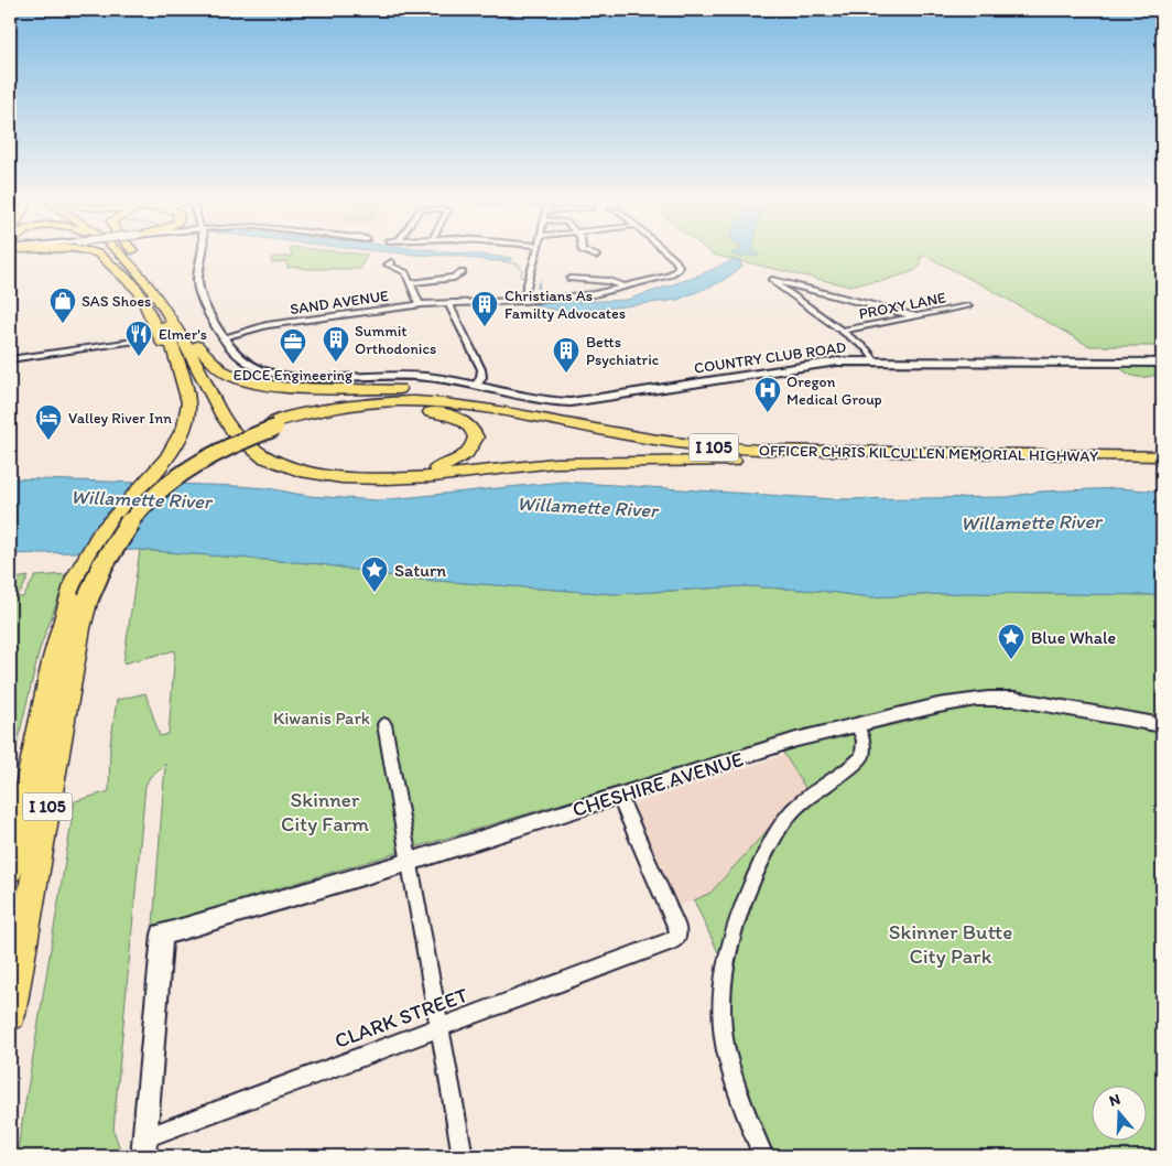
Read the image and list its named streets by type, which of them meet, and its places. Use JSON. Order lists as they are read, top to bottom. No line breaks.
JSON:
{"streets":{"highway":["I 105","OFFICER CHRIS KILCULLEN MEMORIAL HIGHWAY"],"street":["SAND AVENUE","PROXY LANE","COUNTRY CLUB ROAD","CHESHIRE AVENUE","CLARK STREET"]},"crossings":[["SAND AVENUE","COUNTRY CLUB ROAD"],["I 105","OFFICER CHRIS KILCULLEN MEMORIAL HIGHWAY"],["CHESHIRE AVENUE","CLARK STREET"]],"water":["Willamette River"],"parks":["Kiwanis Park","Skinner City Farm","Skinner Butte City Park"],"places":{"shop":["SAS Shoes"],"building":["Christians As Familty Advocates","Summit Orthodonics","Betts Psychiatric"],"restaurant":["Elmer's"],"office":["EDCE Engineering"],"hospital":["Oregon Medical Group"],"hotel":["Valley River Inn"],"place":["Saturn","Blue Whale"]},"north":"top"}
